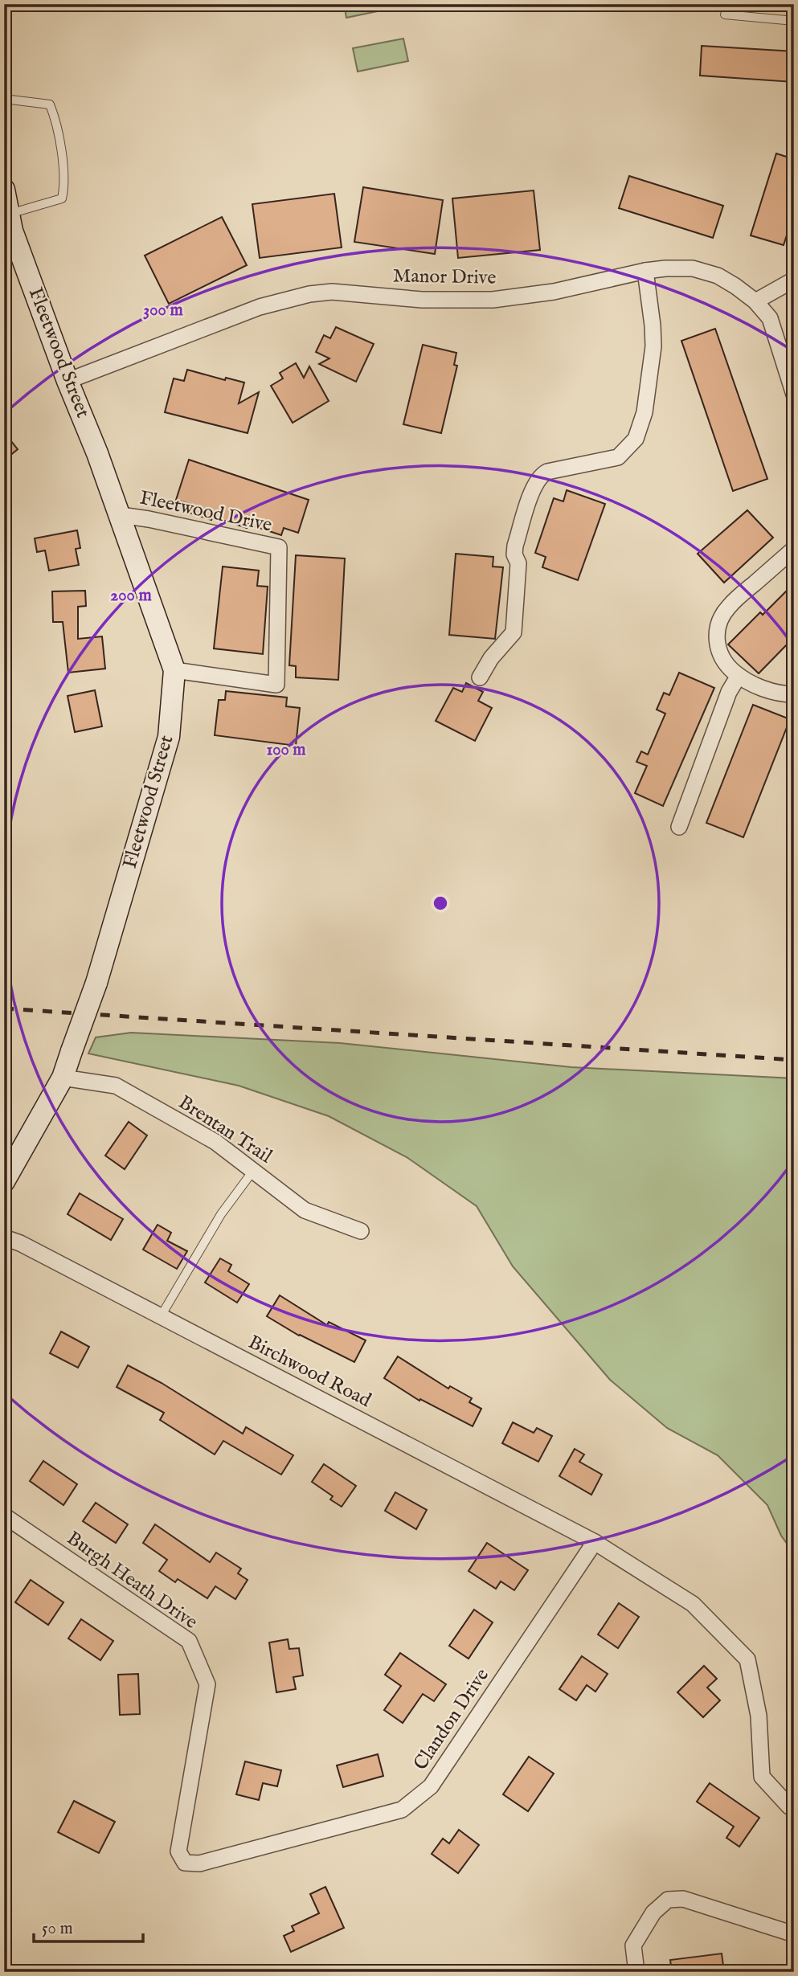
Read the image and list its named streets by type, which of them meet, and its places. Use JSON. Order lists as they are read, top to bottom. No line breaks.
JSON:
{"streets":{"street":["Manor Drive","Fleetwood Street","Fleetwood Drive","Brentan Trail","Birchwood Road","Burgh Heath Drive","Clandon Drive"]},"crossings":[["Manor Drive","Fleetwood Street"],["Fleetwood Street","Fleetwood Drive"],["Fleetwood Street","Brentan Trail"],["Birchwood Road","Clandon Drive"],["Burgh Heath Drive","Clandon Drive"]],"scale_bar":"50 m","rings":["300 m","200 m","100 m"]}
